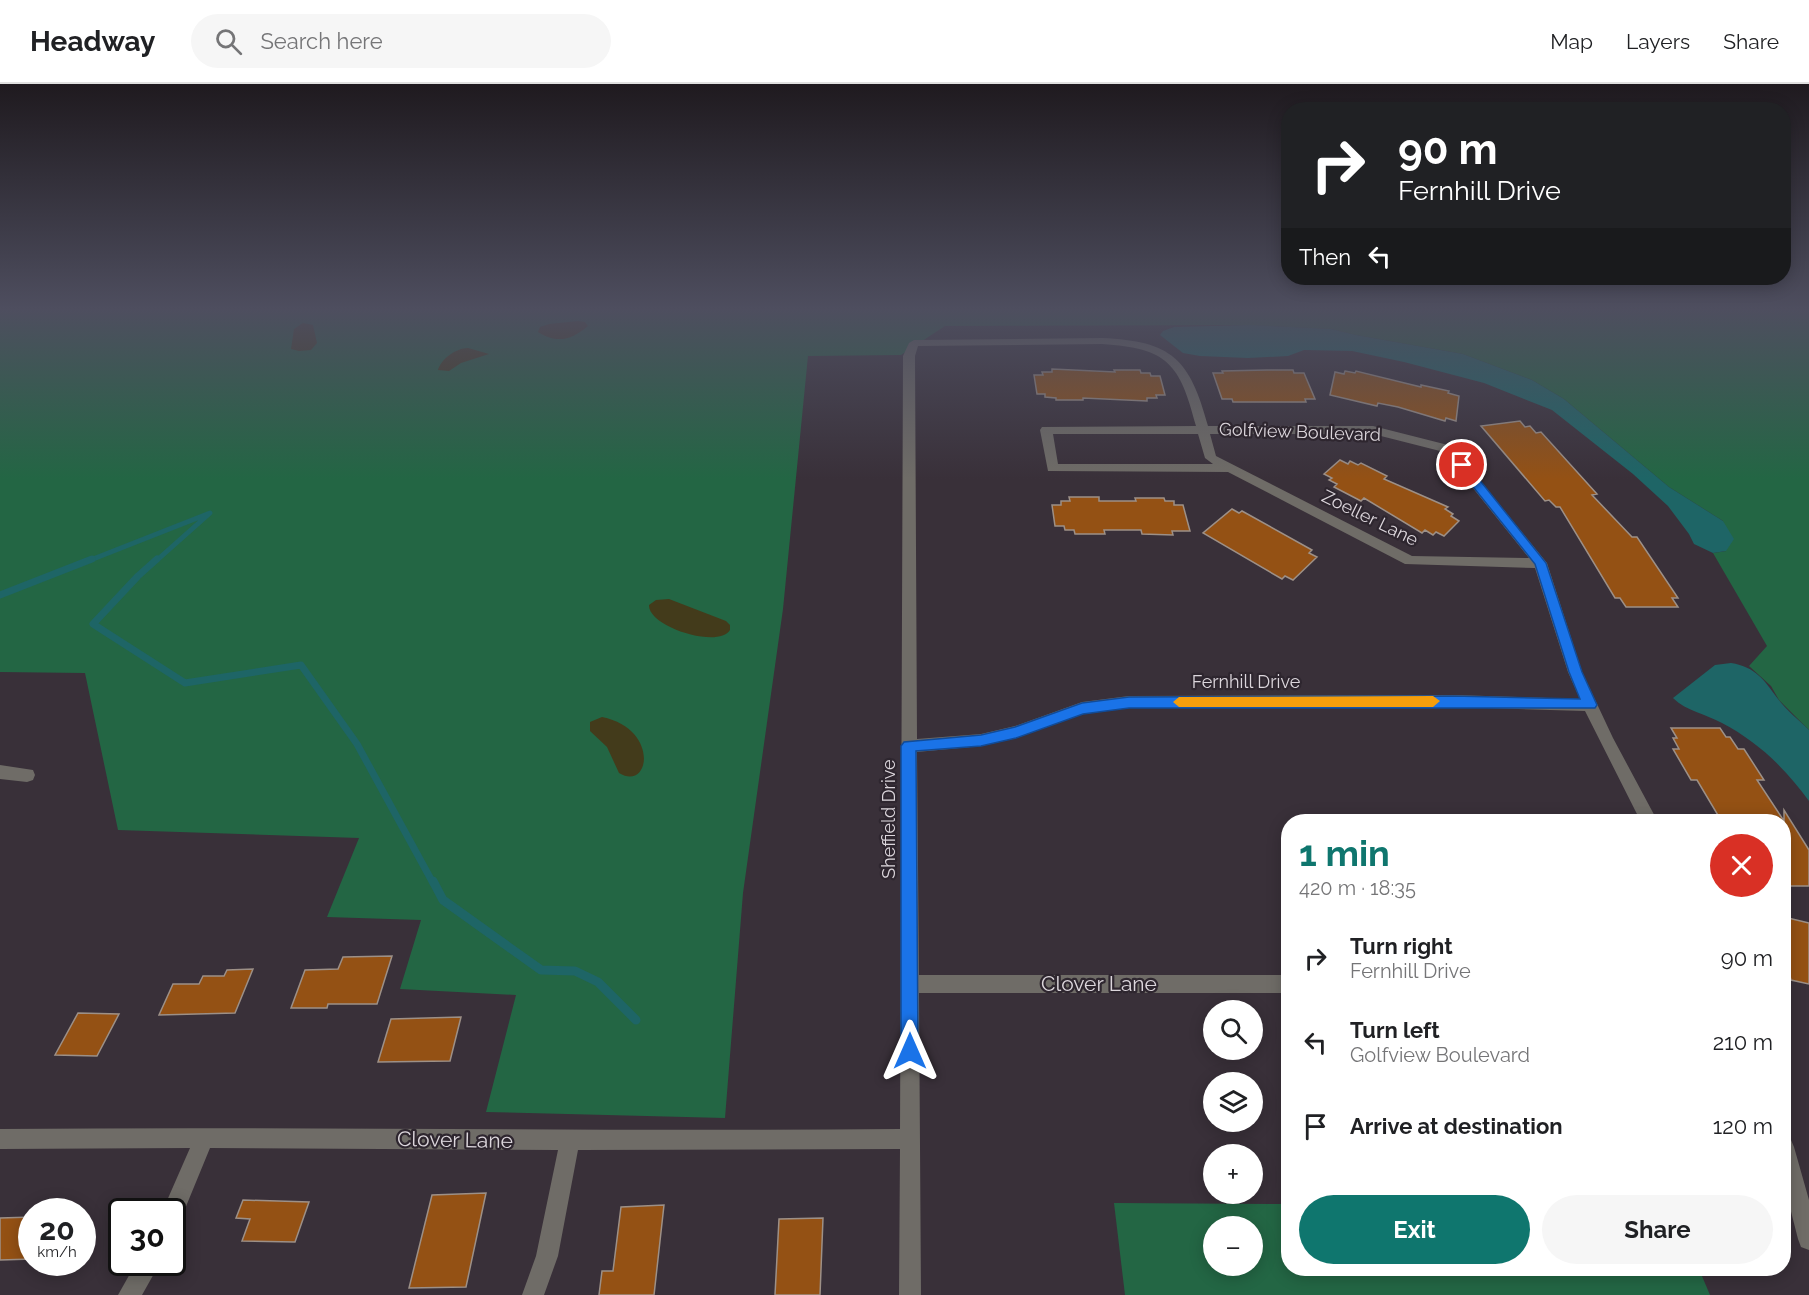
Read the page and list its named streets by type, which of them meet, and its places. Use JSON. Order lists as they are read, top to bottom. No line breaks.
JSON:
{"streets":{"street":["Golfview Boulevard","Zoeller Lane","Fernhill Drive","Sheffield Drive","Clover Lane"]},"crossings":[["Golfview Boulevard","Zoeller Lane"],["Golfview Boulevard","Fernhill Drive"],["Fernhill Drive","Sheffield Drive"],["Sheffield Drive","Clover Lane"]],"page":{"header":"Headway","search":"Search here","nav":["Map","Layers","Share"],"turn":["90 m","Fernhill Drive"],"then":"Then","heading":["1 min","420 m · 18:35"],"list":[{"name":"Turn right","note":"Fernhill Drive","value":"90 m"},{"name":"Turn left","note":"Golfview Boulevard","value":"210 m"},{"name":"Arrive at destination","value":"120 m"}],"map_buttons":["+","−"],"buttons":["Exit","Share"],"speed":"20 km/h","limit":"30"}}
